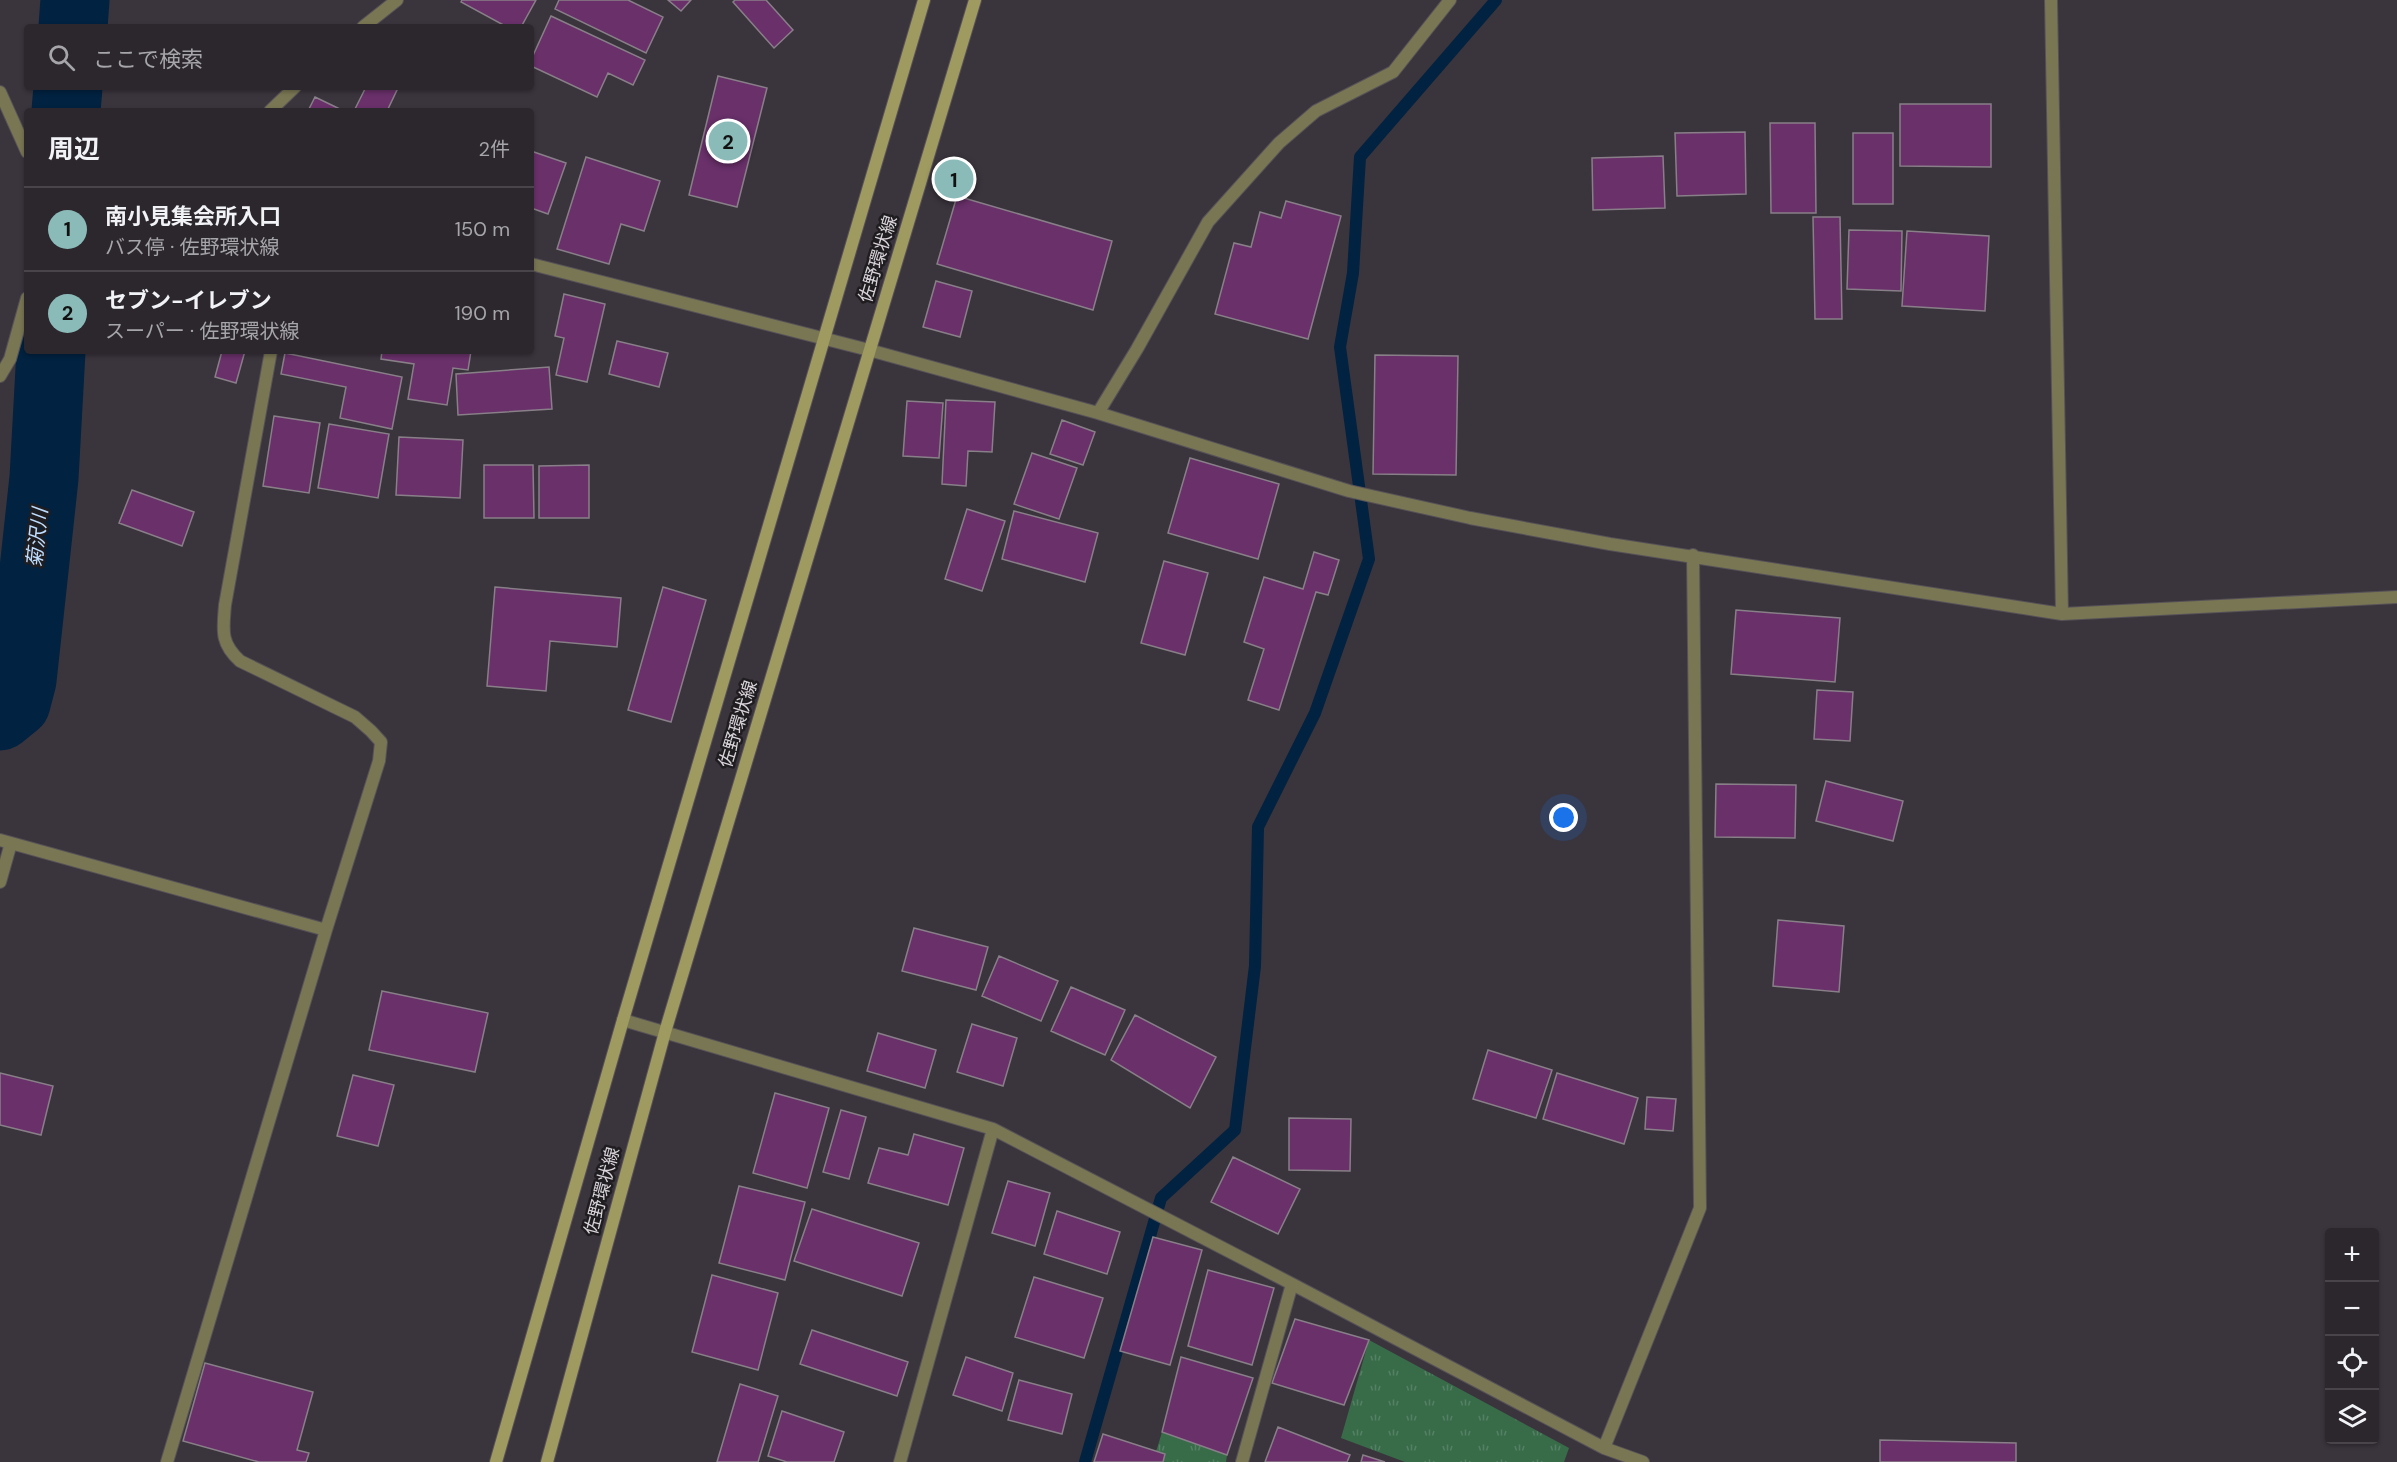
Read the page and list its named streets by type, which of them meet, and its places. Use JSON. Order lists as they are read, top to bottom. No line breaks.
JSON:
{"streets":{"main road":["佐野環状線"]},"water":["菊沢川"],"page":{"search":"ここで検索","heading":["周辺","2件"],"pins":["2","1"],"list":[{"mark":"1","name":"南小見集会所入口","note":"バス停 · 佐野環状線","value":"150 m"},{"mark":"2","name":"セブン-イレブン","note":"スーパー · 佐野環状線","value":"190 m"}],"map_buttons":["+","−"]}}
